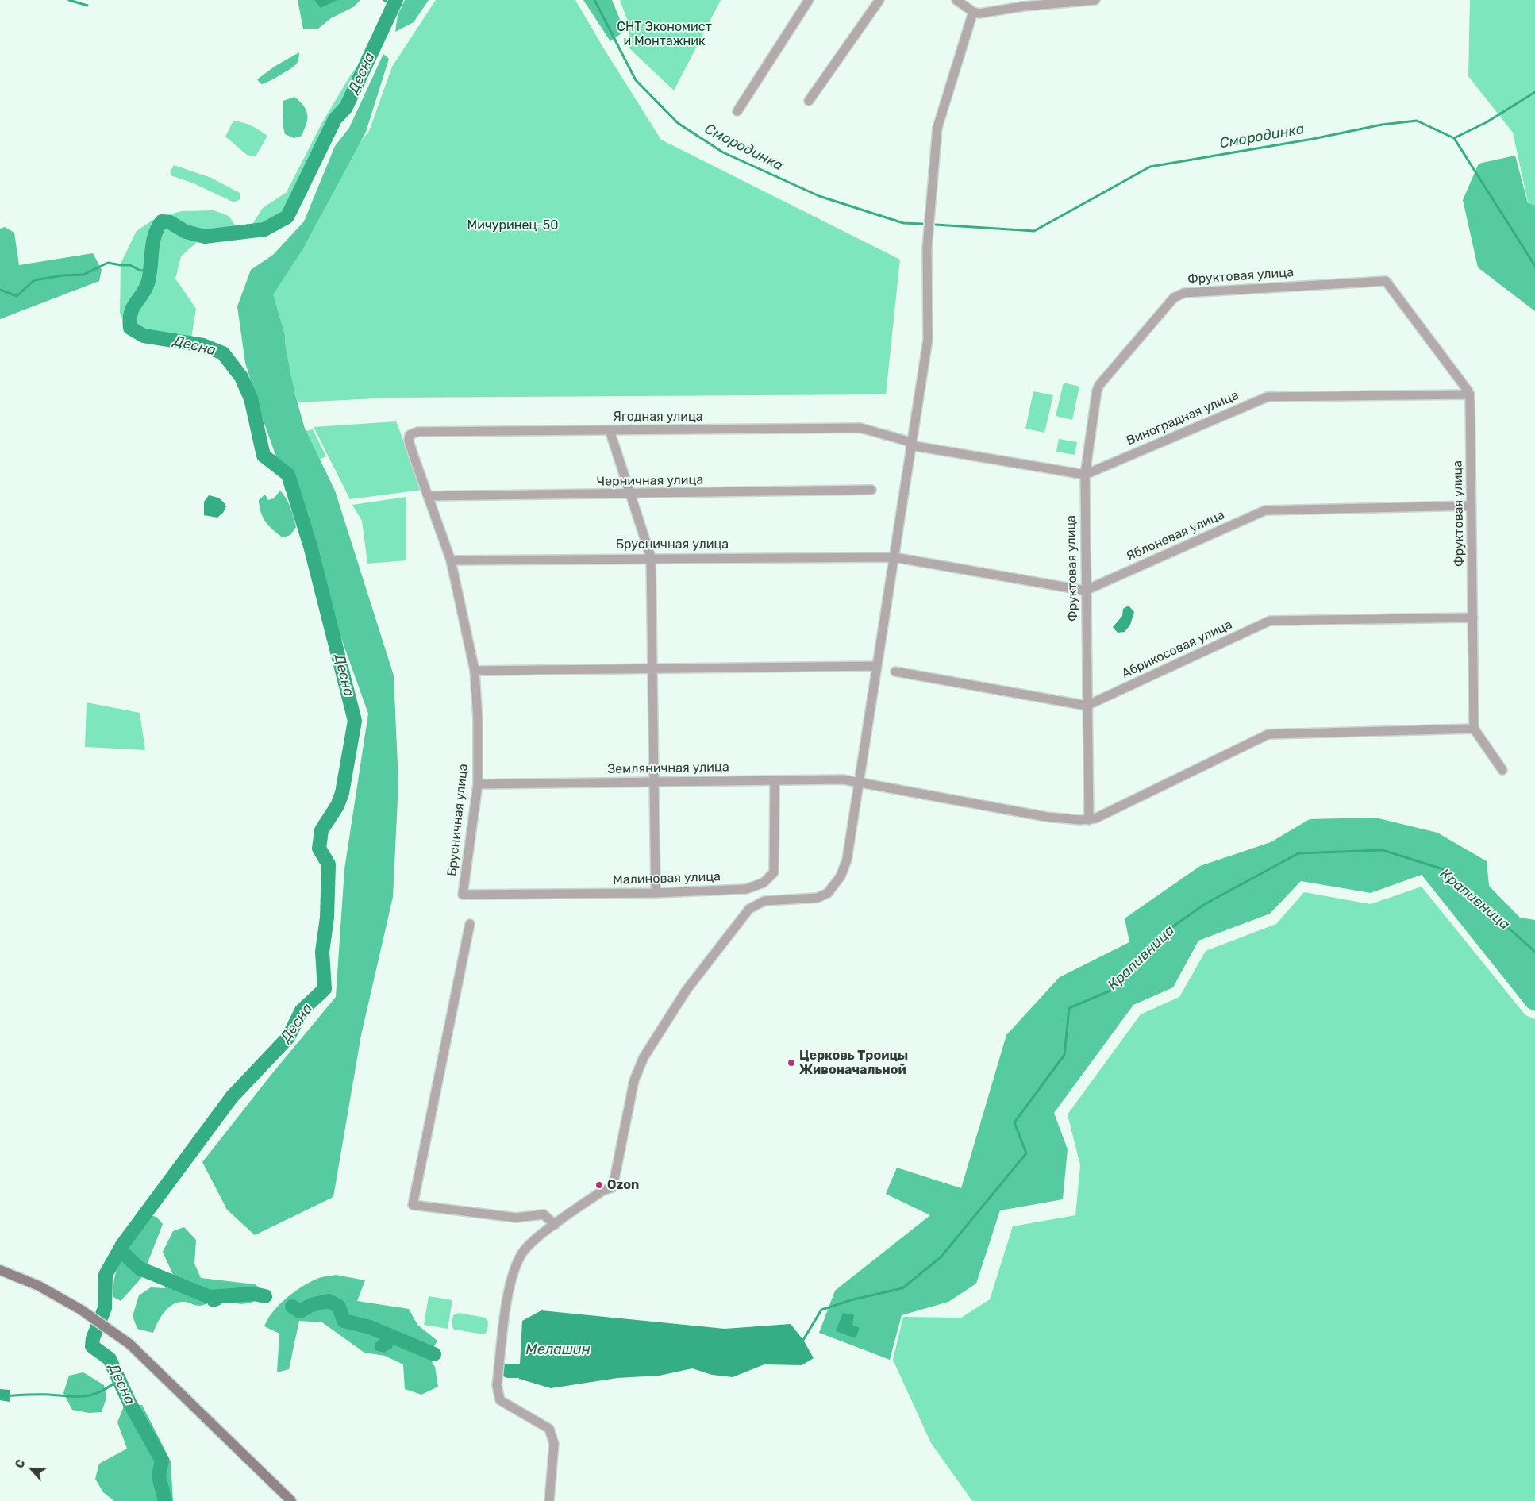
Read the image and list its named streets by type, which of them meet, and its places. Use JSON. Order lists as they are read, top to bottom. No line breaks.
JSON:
{"streets":{"street":["Фруктовая улица","Ягодная улица","Виноградная улица","Черничная улица","Яблоневая улица","Брусничная улица","Абрикосовая улица","Земляничная улица","Малиновая улица"]},"crossings":[["Фруктовая улица","Виноградная улица"],["Фруктовая улица","Яблоневая улица"],["Фруктовая улица","Абрикосовая улица"],["Ягодная улица","Брусничная улица"],["Черничная улица","Брусничная улица"],["Брусничная улица","Земляничная улица"],["Брусничная улица","Малиновая улица"],["Земляничная улица","Малиновая улица"]],"water":["Десна","Смородинка","Крапивница","Мелашин"],"parks":["СНТ Экономист и Монтажник","Мичуринец-50"],"places":["Церковь Троицы Живоначальной","Ozon"],"north":"top left"}
